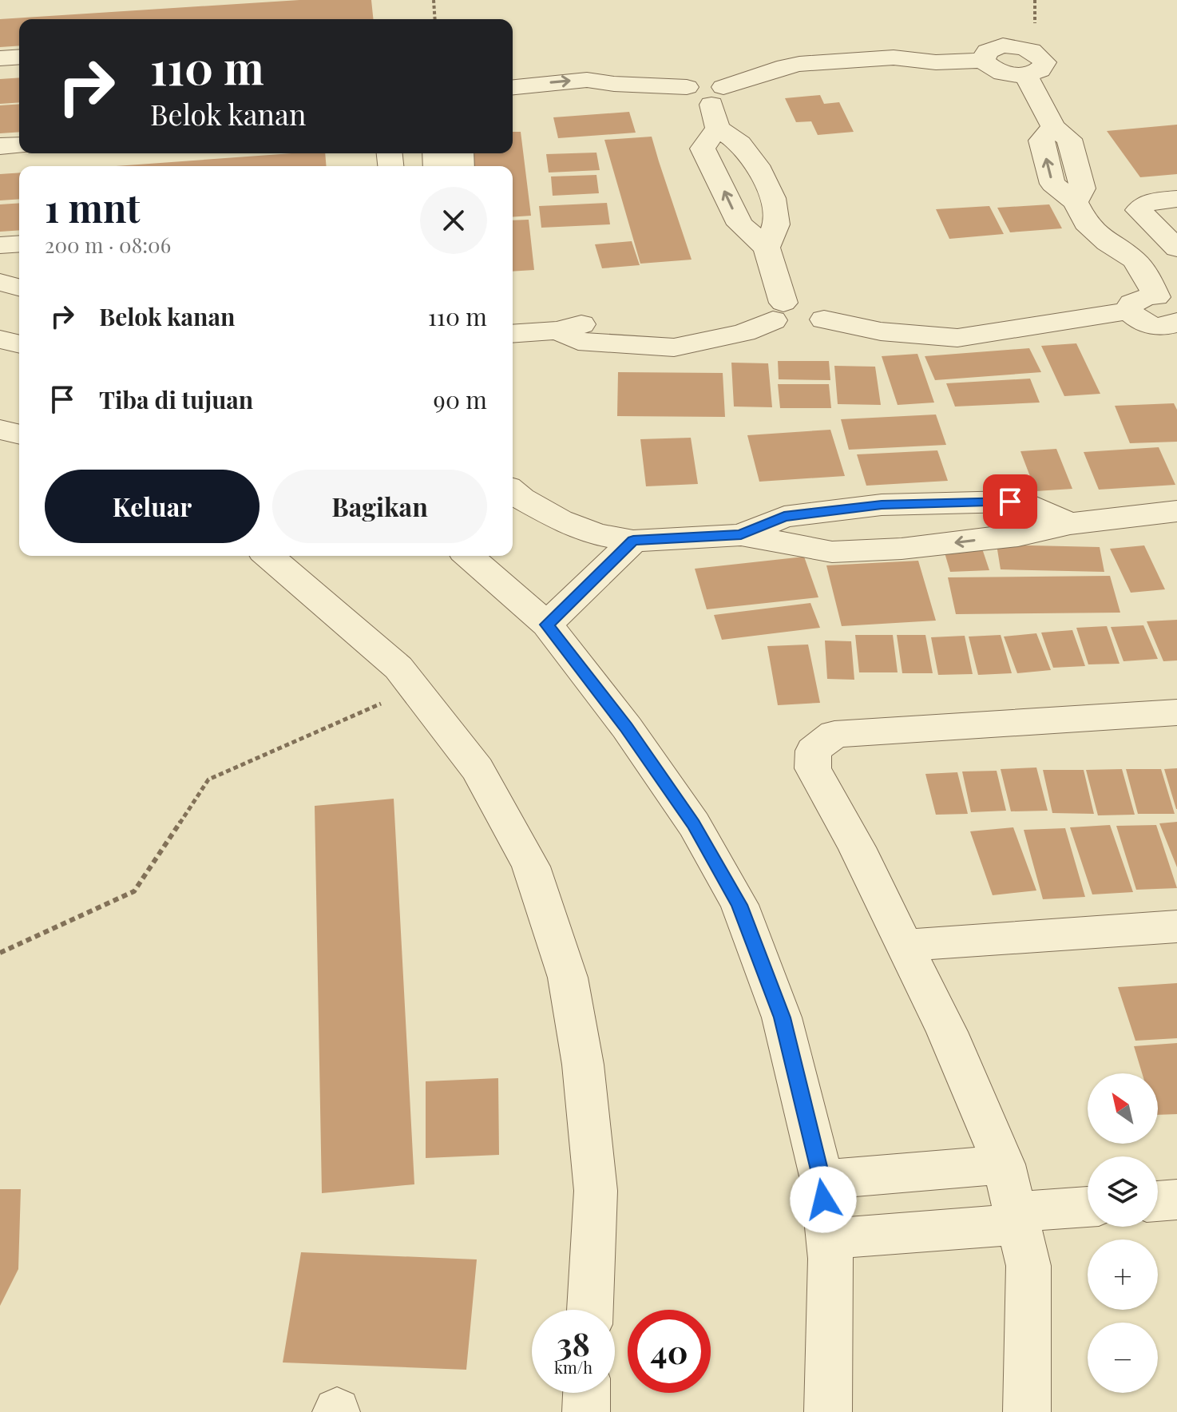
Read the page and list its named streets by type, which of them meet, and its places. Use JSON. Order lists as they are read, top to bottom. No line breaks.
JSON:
{"north":"top left","page":{"turn":["110 m","Belok kanan"],"heading":["1 mnt","200 m · 08:06"],"list":[{"name":"Belok kanan","value":"110 m"},{"name":"Tiba di tujuan","value":"90 m"}],"buttons":["Keluar","Bagikan"],"map_buttons":["+","−"],"speed":"38 km/h","limit":"40"}}
